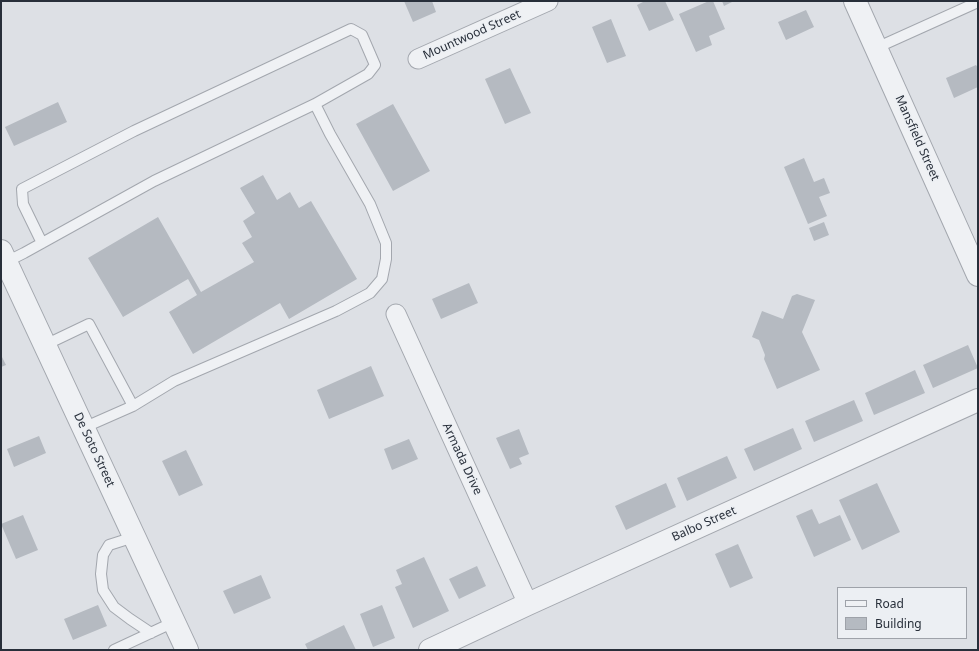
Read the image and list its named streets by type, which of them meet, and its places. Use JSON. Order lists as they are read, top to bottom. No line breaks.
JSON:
{"streets":{"street":["Mountwood Street","Mansfield Street","De Soto Street","Armada Drive","Balbo Street"]},"crossings":[["Armada Drive","Balbo Street"]],"legend":["Road","Building"]}
